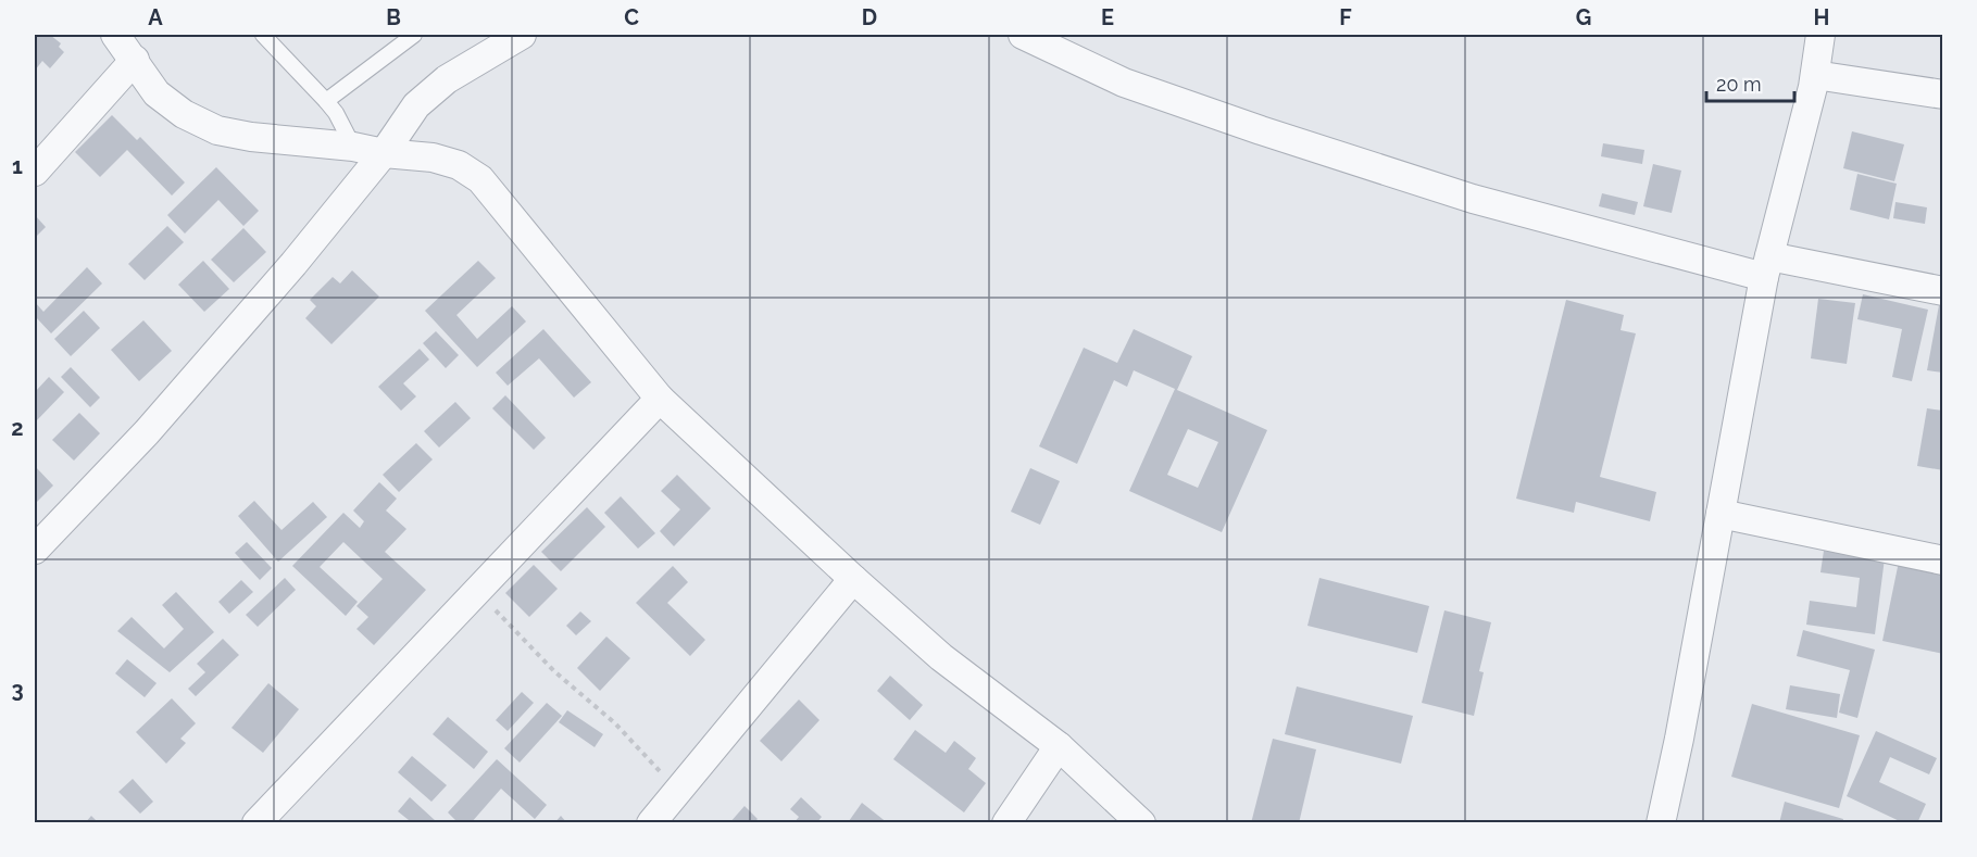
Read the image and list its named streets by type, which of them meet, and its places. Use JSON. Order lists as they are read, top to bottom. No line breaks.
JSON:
{"scale_bar":"20 m","grid":{"columns":["A","B","C","D","E","F","G","H"],"rows":["1","2","3"]}}
